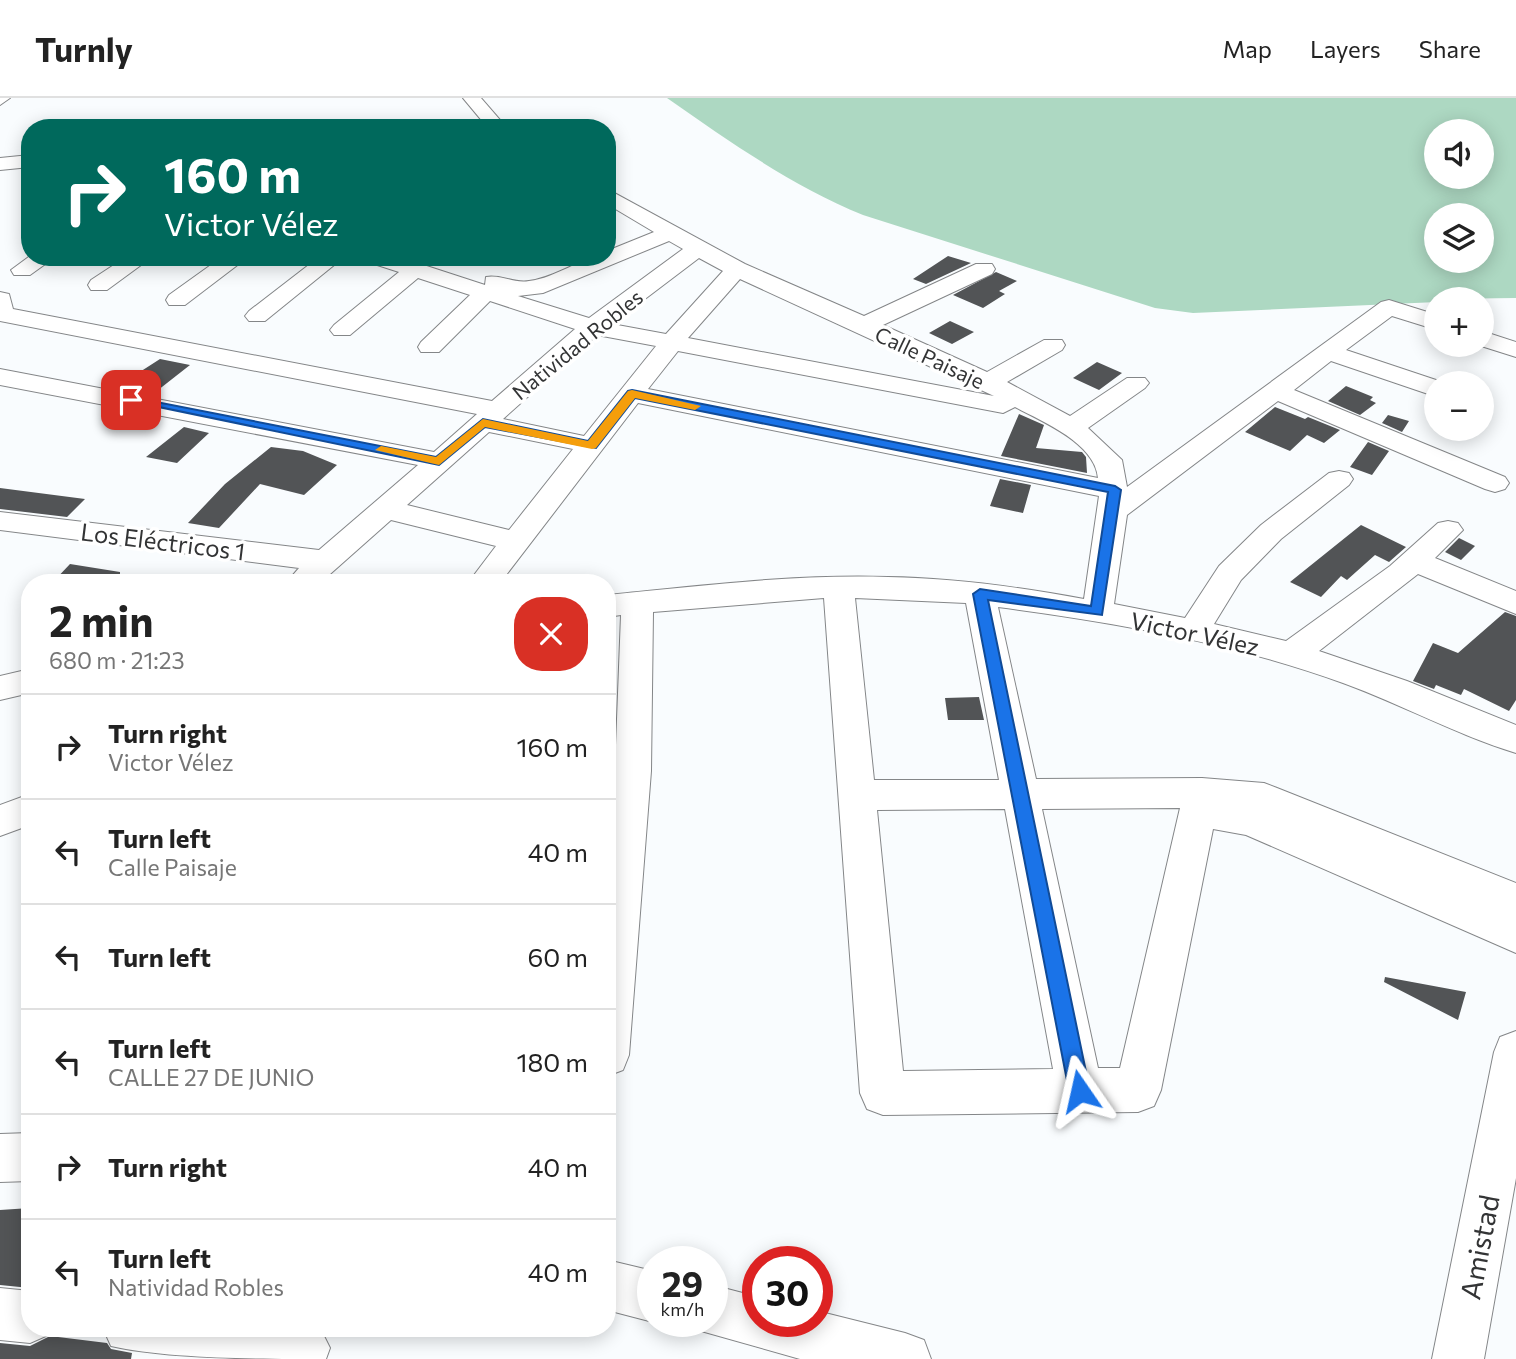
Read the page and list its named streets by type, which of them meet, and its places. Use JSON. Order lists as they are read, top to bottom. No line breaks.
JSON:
{"streets":{"street":["Natividad Robles","Calle Paisaje","Los Eléctricos 1","Victor Vélez","Amistad"]},"crossings":[["Natividad Robles","Calle Paisaje"],["Natividad Robles","Los Eléctricos 1"],["Calle Paisaje","Victor Vélez"]],"page":{"header":"Turnly","nav":["Map","Layers","Share"],"map_buttons":["+","−"],"turn":["160 m","Victor Vélez"],"heading":["2 min","680 m · 21:23"],"list":[{"name":"Turn right","note":"Victor Vélez","value":"160 m"},{"name":"Turn left","note":"Calle Paisaje","value":"40 m"},{"name":"Turn left","value":"60 m"},{"name":"Turn left","note":"CALLE 27 DE JUNIO","value":"180 m"},{"name":"Turn right","value":"40 m"},{"name":"Turn left","note":"Natividad Robles","value":"40 m"}],"speed":"29 km/h","limit":"30"}}
